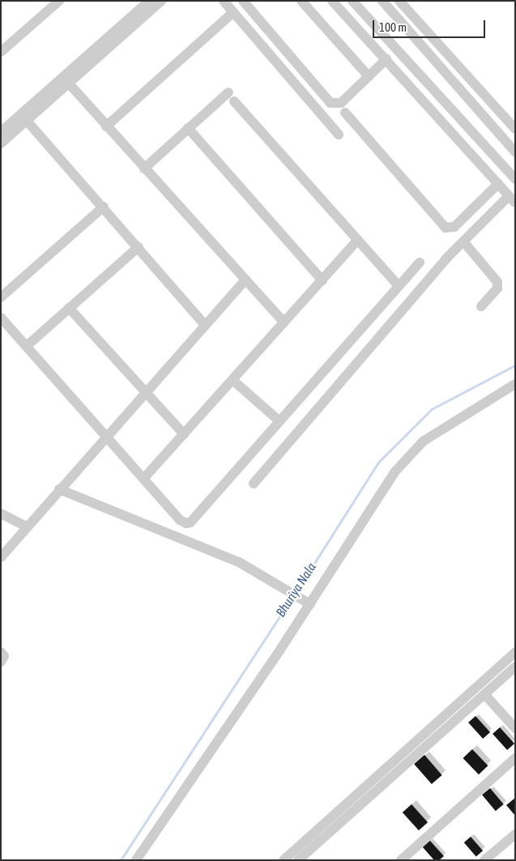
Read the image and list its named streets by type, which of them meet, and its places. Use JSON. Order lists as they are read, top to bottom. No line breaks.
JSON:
{"water":["Bhuriya Nala"],"scale_bar":"100 m"}
